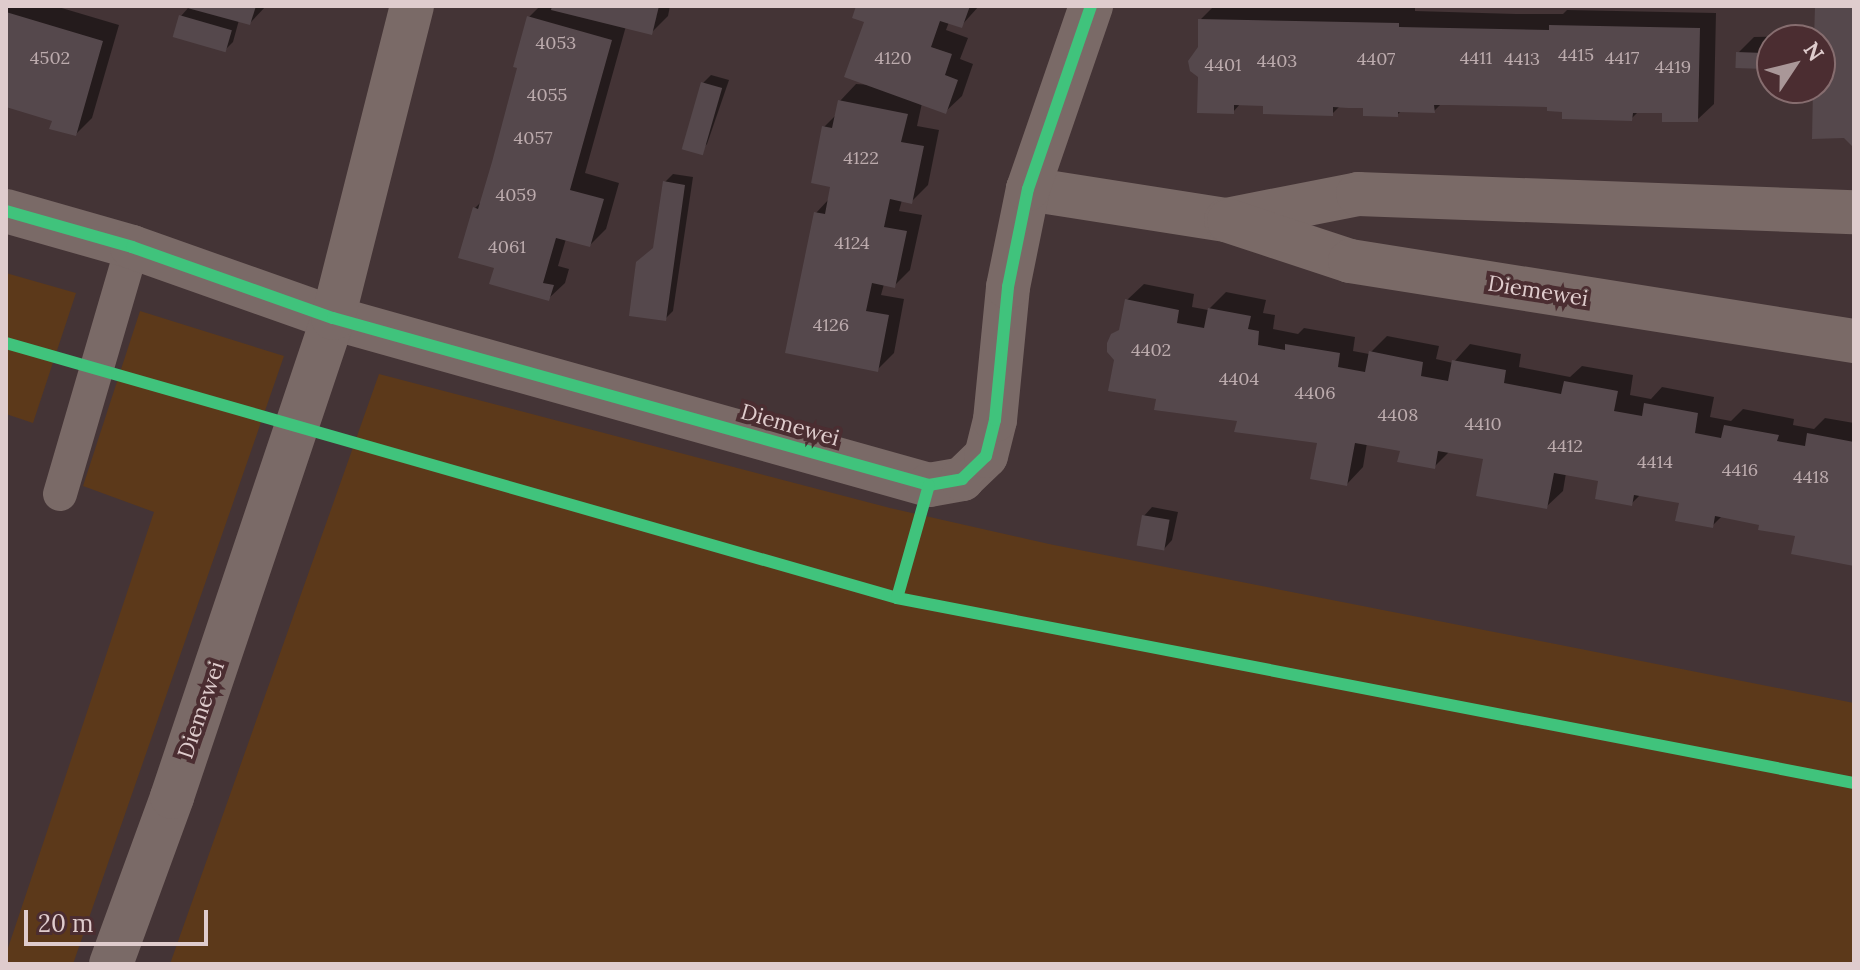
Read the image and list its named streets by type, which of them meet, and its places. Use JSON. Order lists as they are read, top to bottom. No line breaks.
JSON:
{"streets":{"street":["Diemewei"]},"house_numbers":["4053","4415","4502","4120","4411","4417","4407","4413","4403","4401","4419","4055","4057","4122","4059","4124","4061","4126","4402","4404","4406","4408","4410","4412","4414","4416","4418"],"scale_bar":"20 m","north":"top right"}
